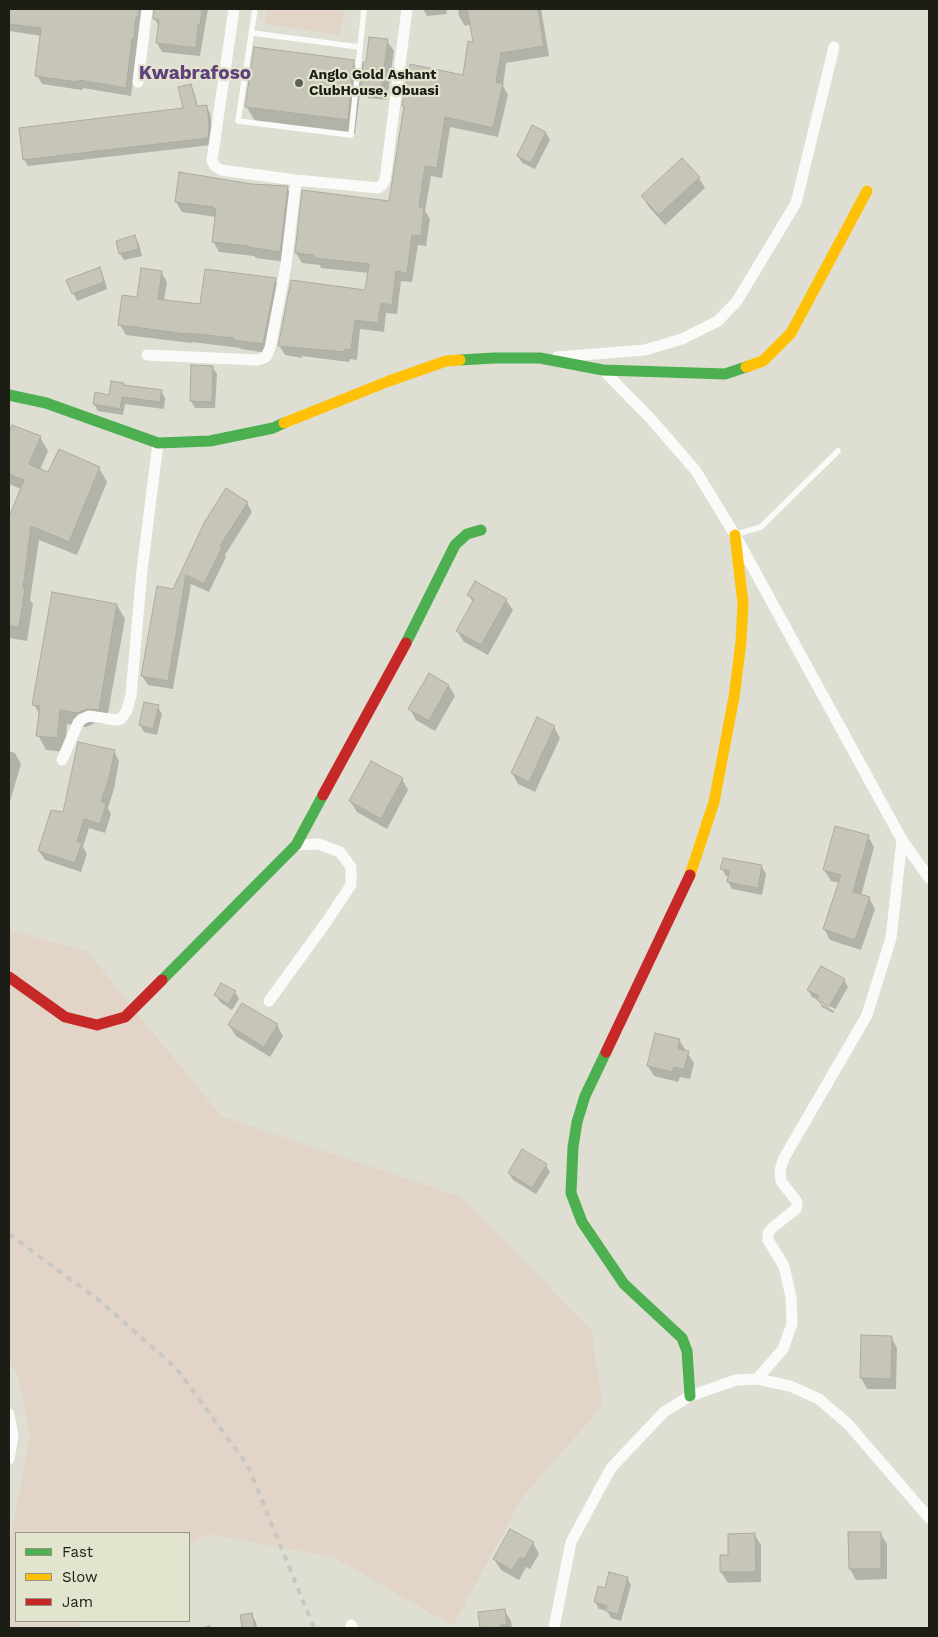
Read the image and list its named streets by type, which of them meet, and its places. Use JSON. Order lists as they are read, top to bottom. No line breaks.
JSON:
{"districts":["Kwabrafoso"],"places":["Anglo Gold Ashant ClubHouse, Obuasi"],"legend":["Fast","Slow","Jam"]}
